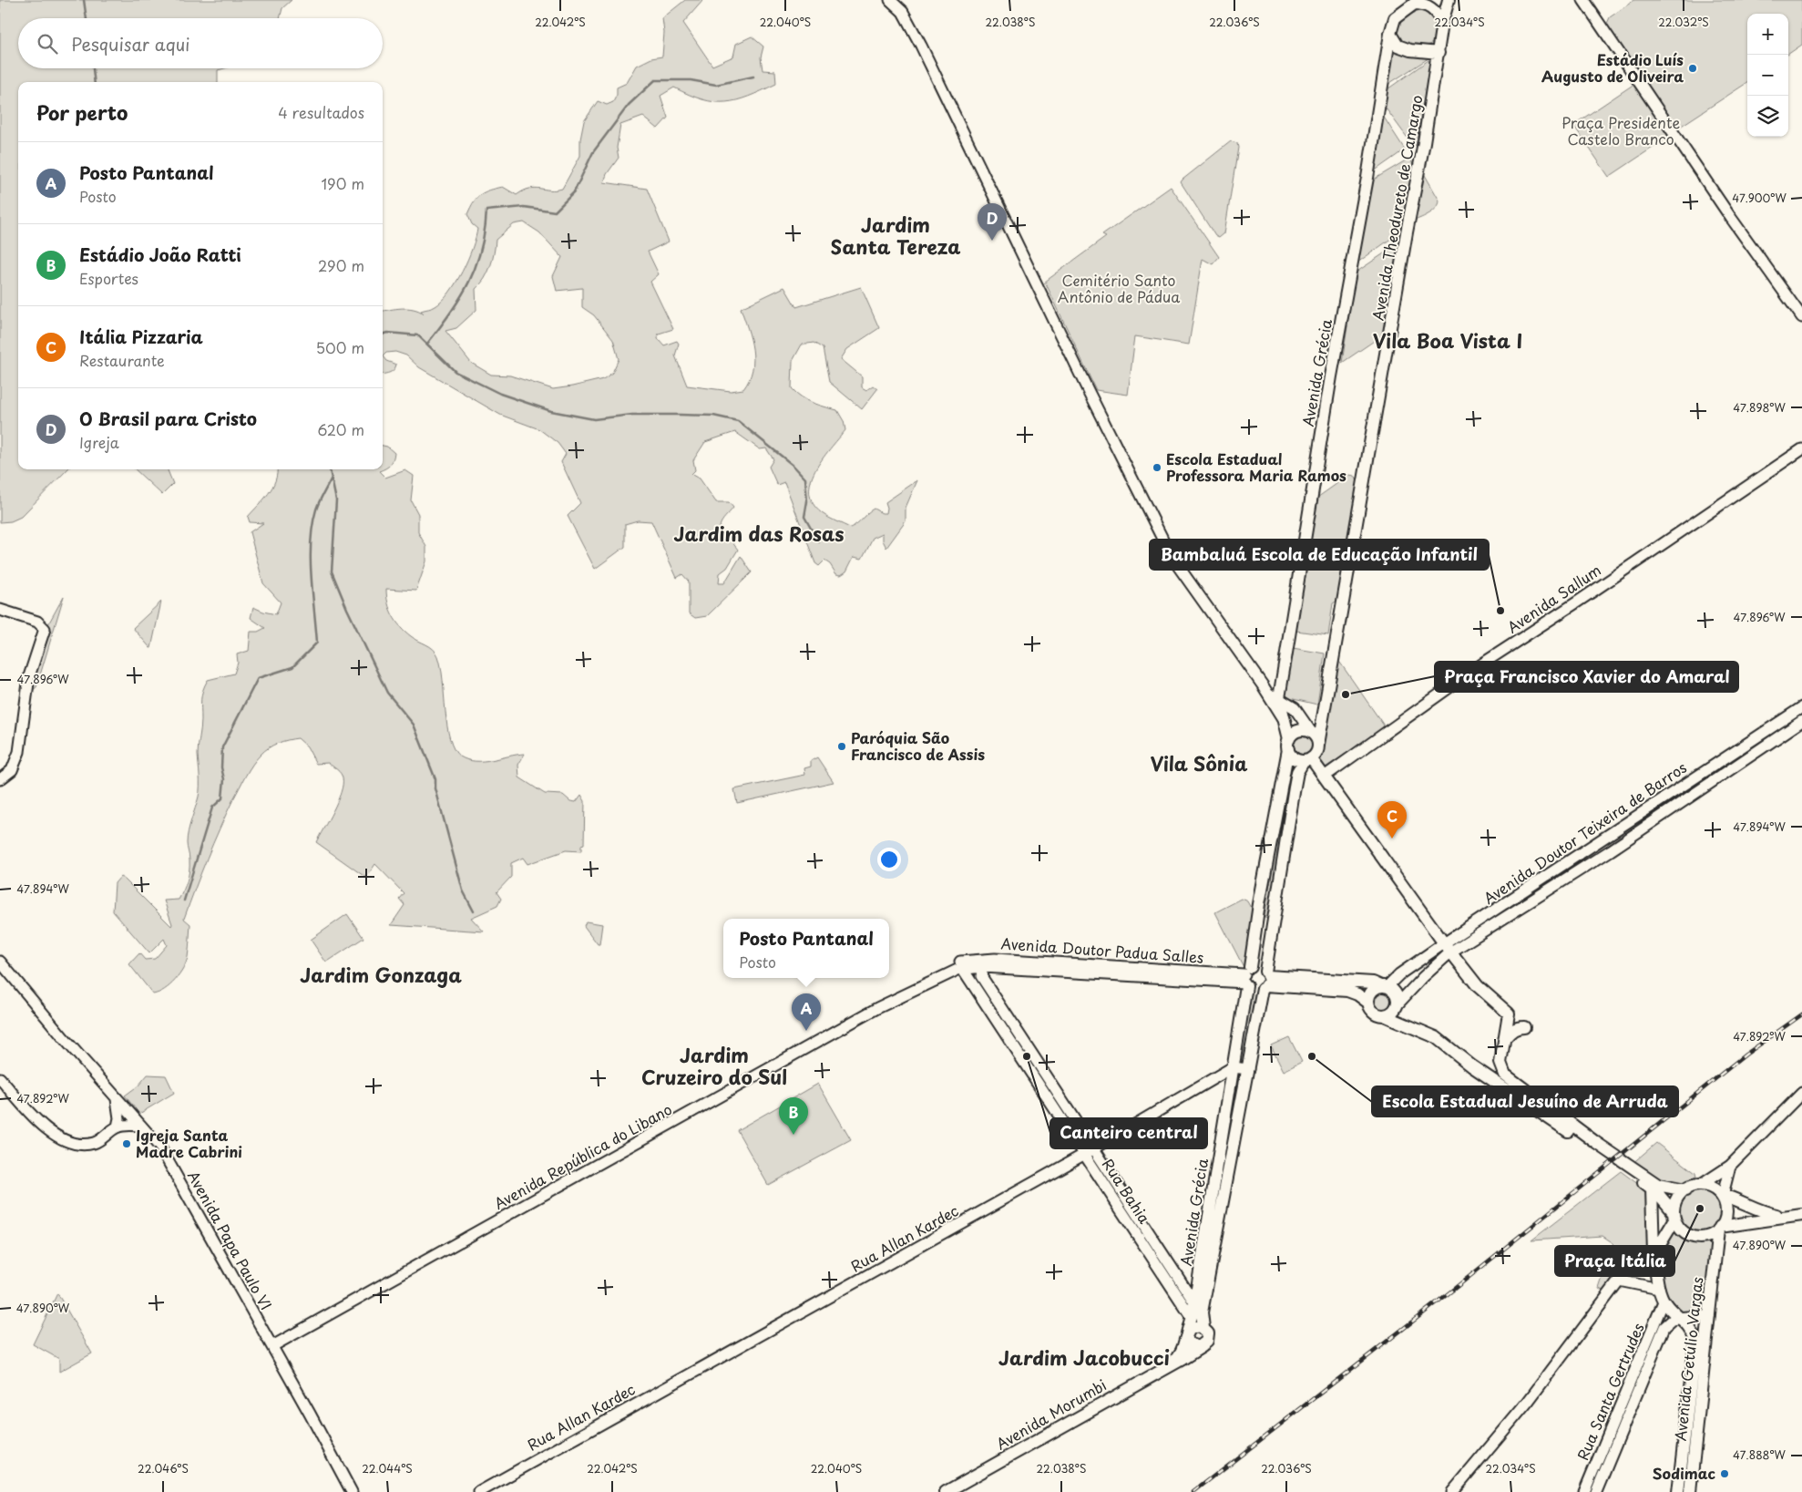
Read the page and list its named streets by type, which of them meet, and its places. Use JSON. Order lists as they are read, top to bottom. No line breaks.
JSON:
{"streets":{"main road":["Avenida Theodureto de Camargo","Avenida Grécia","Avenida Getúlio Vargas","Avenida Morumbi"],"street":["Avenida Sallum","Avenida Doutor Teixeira de Barros","Avenida Doutor Padua Salles","Avenida República do Libano","Rua Bahia","Rua Allan Kardec","Avenida Papa Paulo VI","Rua Santa Gertrudes"]},"crossings":[["Avenida Theodureto de Camargo","Avenida Grécia"],["Avenida Grécia","Avenida Doutor Padua Salles"],["Avenida Grécia","Rua Bahia"],["Avenida Grécia","Rua Allan Kardec"],["Avenida Grécia","Avenida Morumbi"],["Avenida Doutor Padua Salles","Avenida República do Libano"],["Avenida Doutor Padua Salles","Rua Bahia"],["Avenida República do Libano","Rua Bahia"],["Avenida República do Libano","Avenida Papa Paulo VI"],["Rua Bahia","Rua Allan Kardec"],["Avenida Getúlio Vargas","Rua Santa Gertrudes"]],"districts":["Jardim Santa Tereza","Vila Boa Vista I","Jardim das Rosas","Vila Sônia","Jardim Gonzaga","Jardim Cruzeiro do Sul","Jardim Jacobucci"],"parks":["Praça Presidente Castelo Branco","Cemitério Santo Antônio de Pádua"],"places":["Estádio Luís Augusto de Oliveira","Escola Estadual Professora Maria Ramos","Bambaluá Escola de Educação Infantil","Praça Francisco Xavier do Amaral","Paróquia São Francisco de Assis","Canteiro central","Escola Estadual Jesuíno de Arruda","Igreja Santa Madre Cabrini","Praça Itália","Sodimac"],"page":{"map_buttons":["+","−"],"search":"Pesquisar aqui","heading":["Por perto","4 resultados"],"list":[{"mark":"A","name":"Posto Pantanal","note":"Posto","value":"190 m"},{"mark":"B","name":"Estádio João Ratti","note":"Esportes","value":"290 m"},{"mark":"C","name":"Itália Pizzaria","note":"Restaurante","value":"500 m"},{"mark":"D","name":"O Brasil para Cristo","note":"Igreja","value":"620 m"}],"pins":["D","C","A","B"],"popup":["Posto Pantanal","Posto"]},"coordinates":["22.042°S","22.040°S","22.038°S","22.036°S","22.034°S","22.032°S","47.900°W","47.898°W","47.896°W","47.894°W","47.892°W","47.890°W","47.888°W","22.046°S","22.044°S"]}
